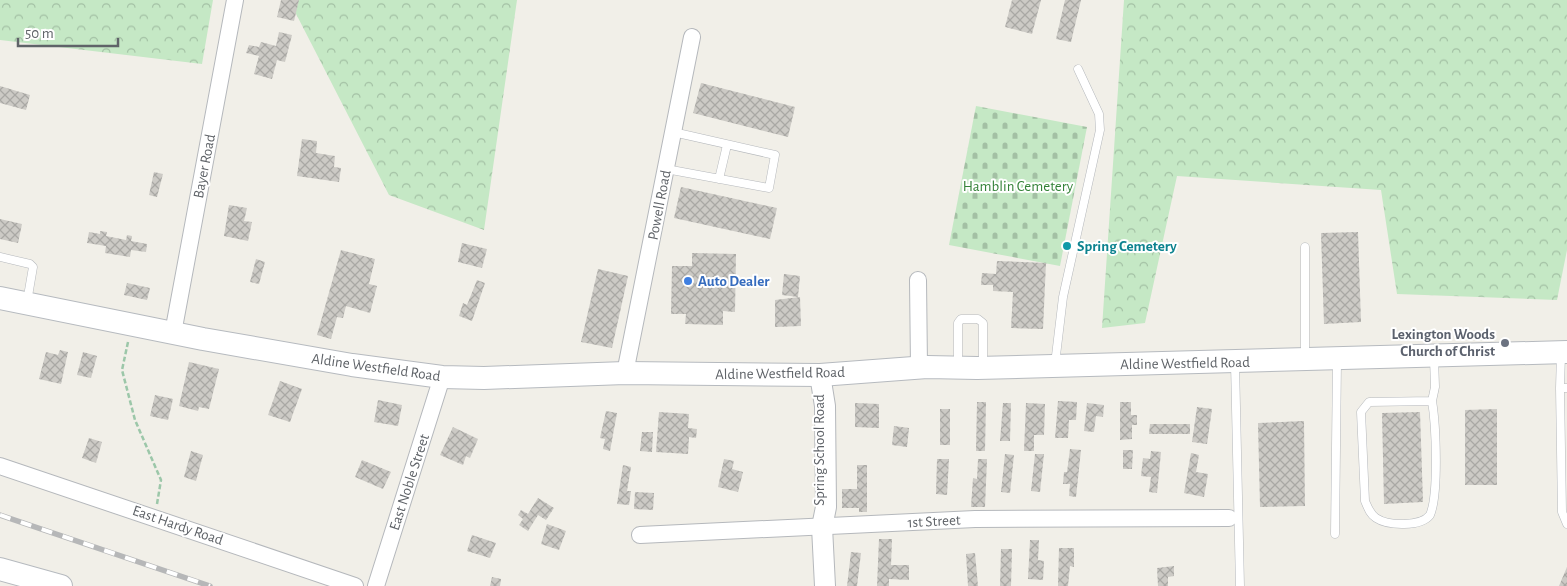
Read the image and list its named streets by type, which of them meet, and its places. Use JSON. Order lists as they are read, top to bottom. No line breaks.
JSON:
{"streets":{"main road":["Aldine Westfield Road"],"street":["Bayer Road","Powell Road","Spring School Road","East Noble Street","1st Street","East Hardy Road"]},"crossings":[["Bayer Road","Aldine Westfield Road"],["Powell Road","Aldine Westfield Road"],["Aldine Westfield Road","Spring School Road"],["Aldine Westfield Road","East Noble Street"],["Spring School Road","1st Street"]],"parks":["Hamblin Cemetery"],"places":["Spring Cemetery","Auto Dealer","Lexington Woods Church of Christ"],"scale_bar":"50 m"}
